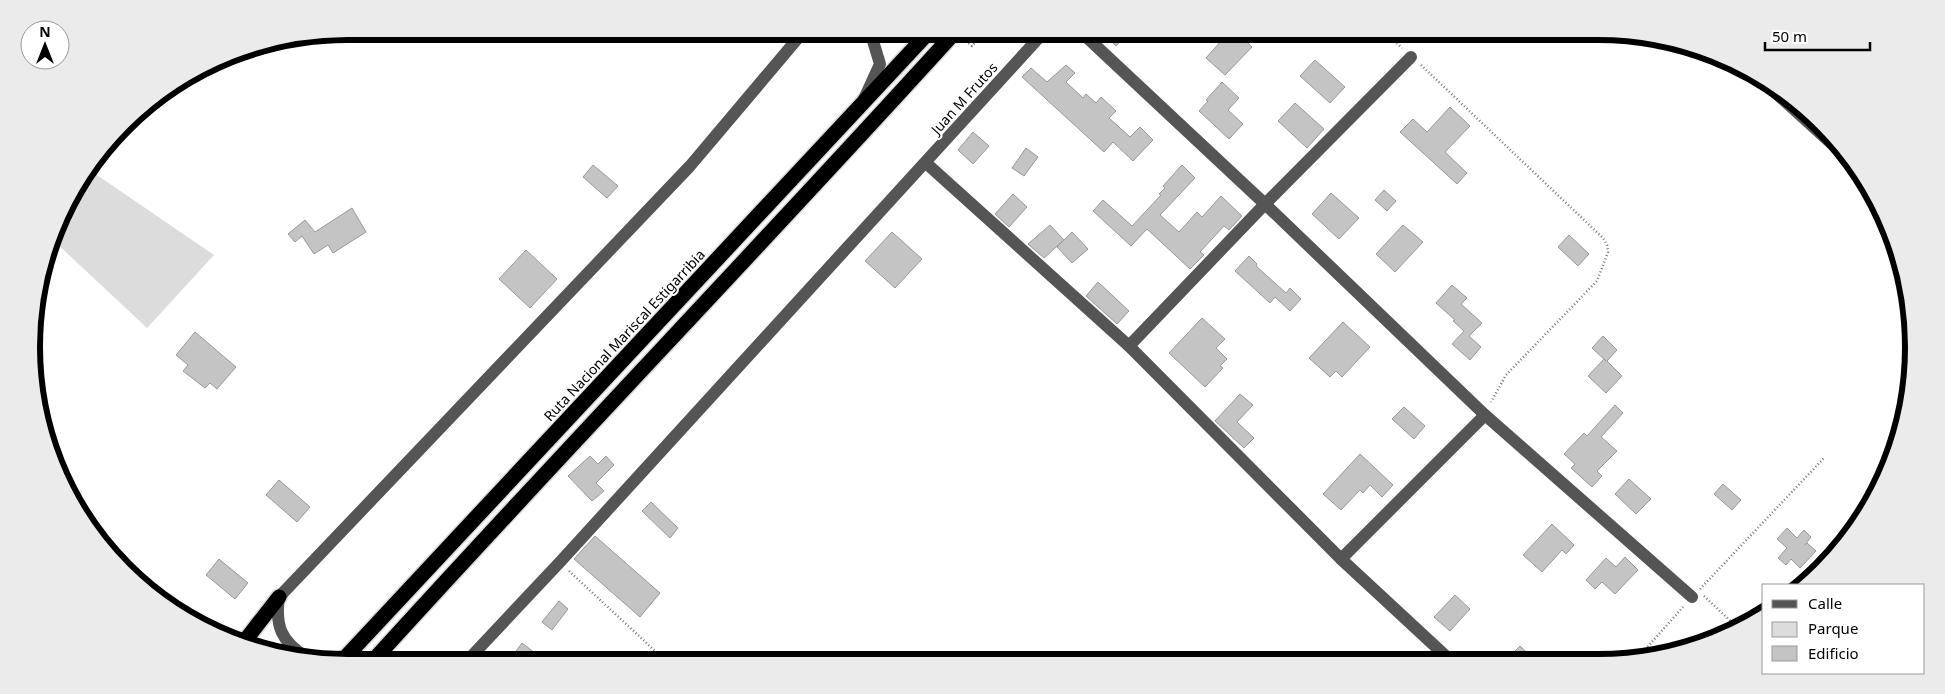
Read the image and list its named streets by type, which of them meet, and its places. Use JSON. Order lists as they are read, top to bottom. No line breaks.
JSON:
{"streets":{"highway":["Ruta Nacional Mariscal Estigarribia"],"street":["Juan M Frutos"]},"legend":["Calle","Parque","Edificio"],"scale_bar":"50 m","north":"top"}
